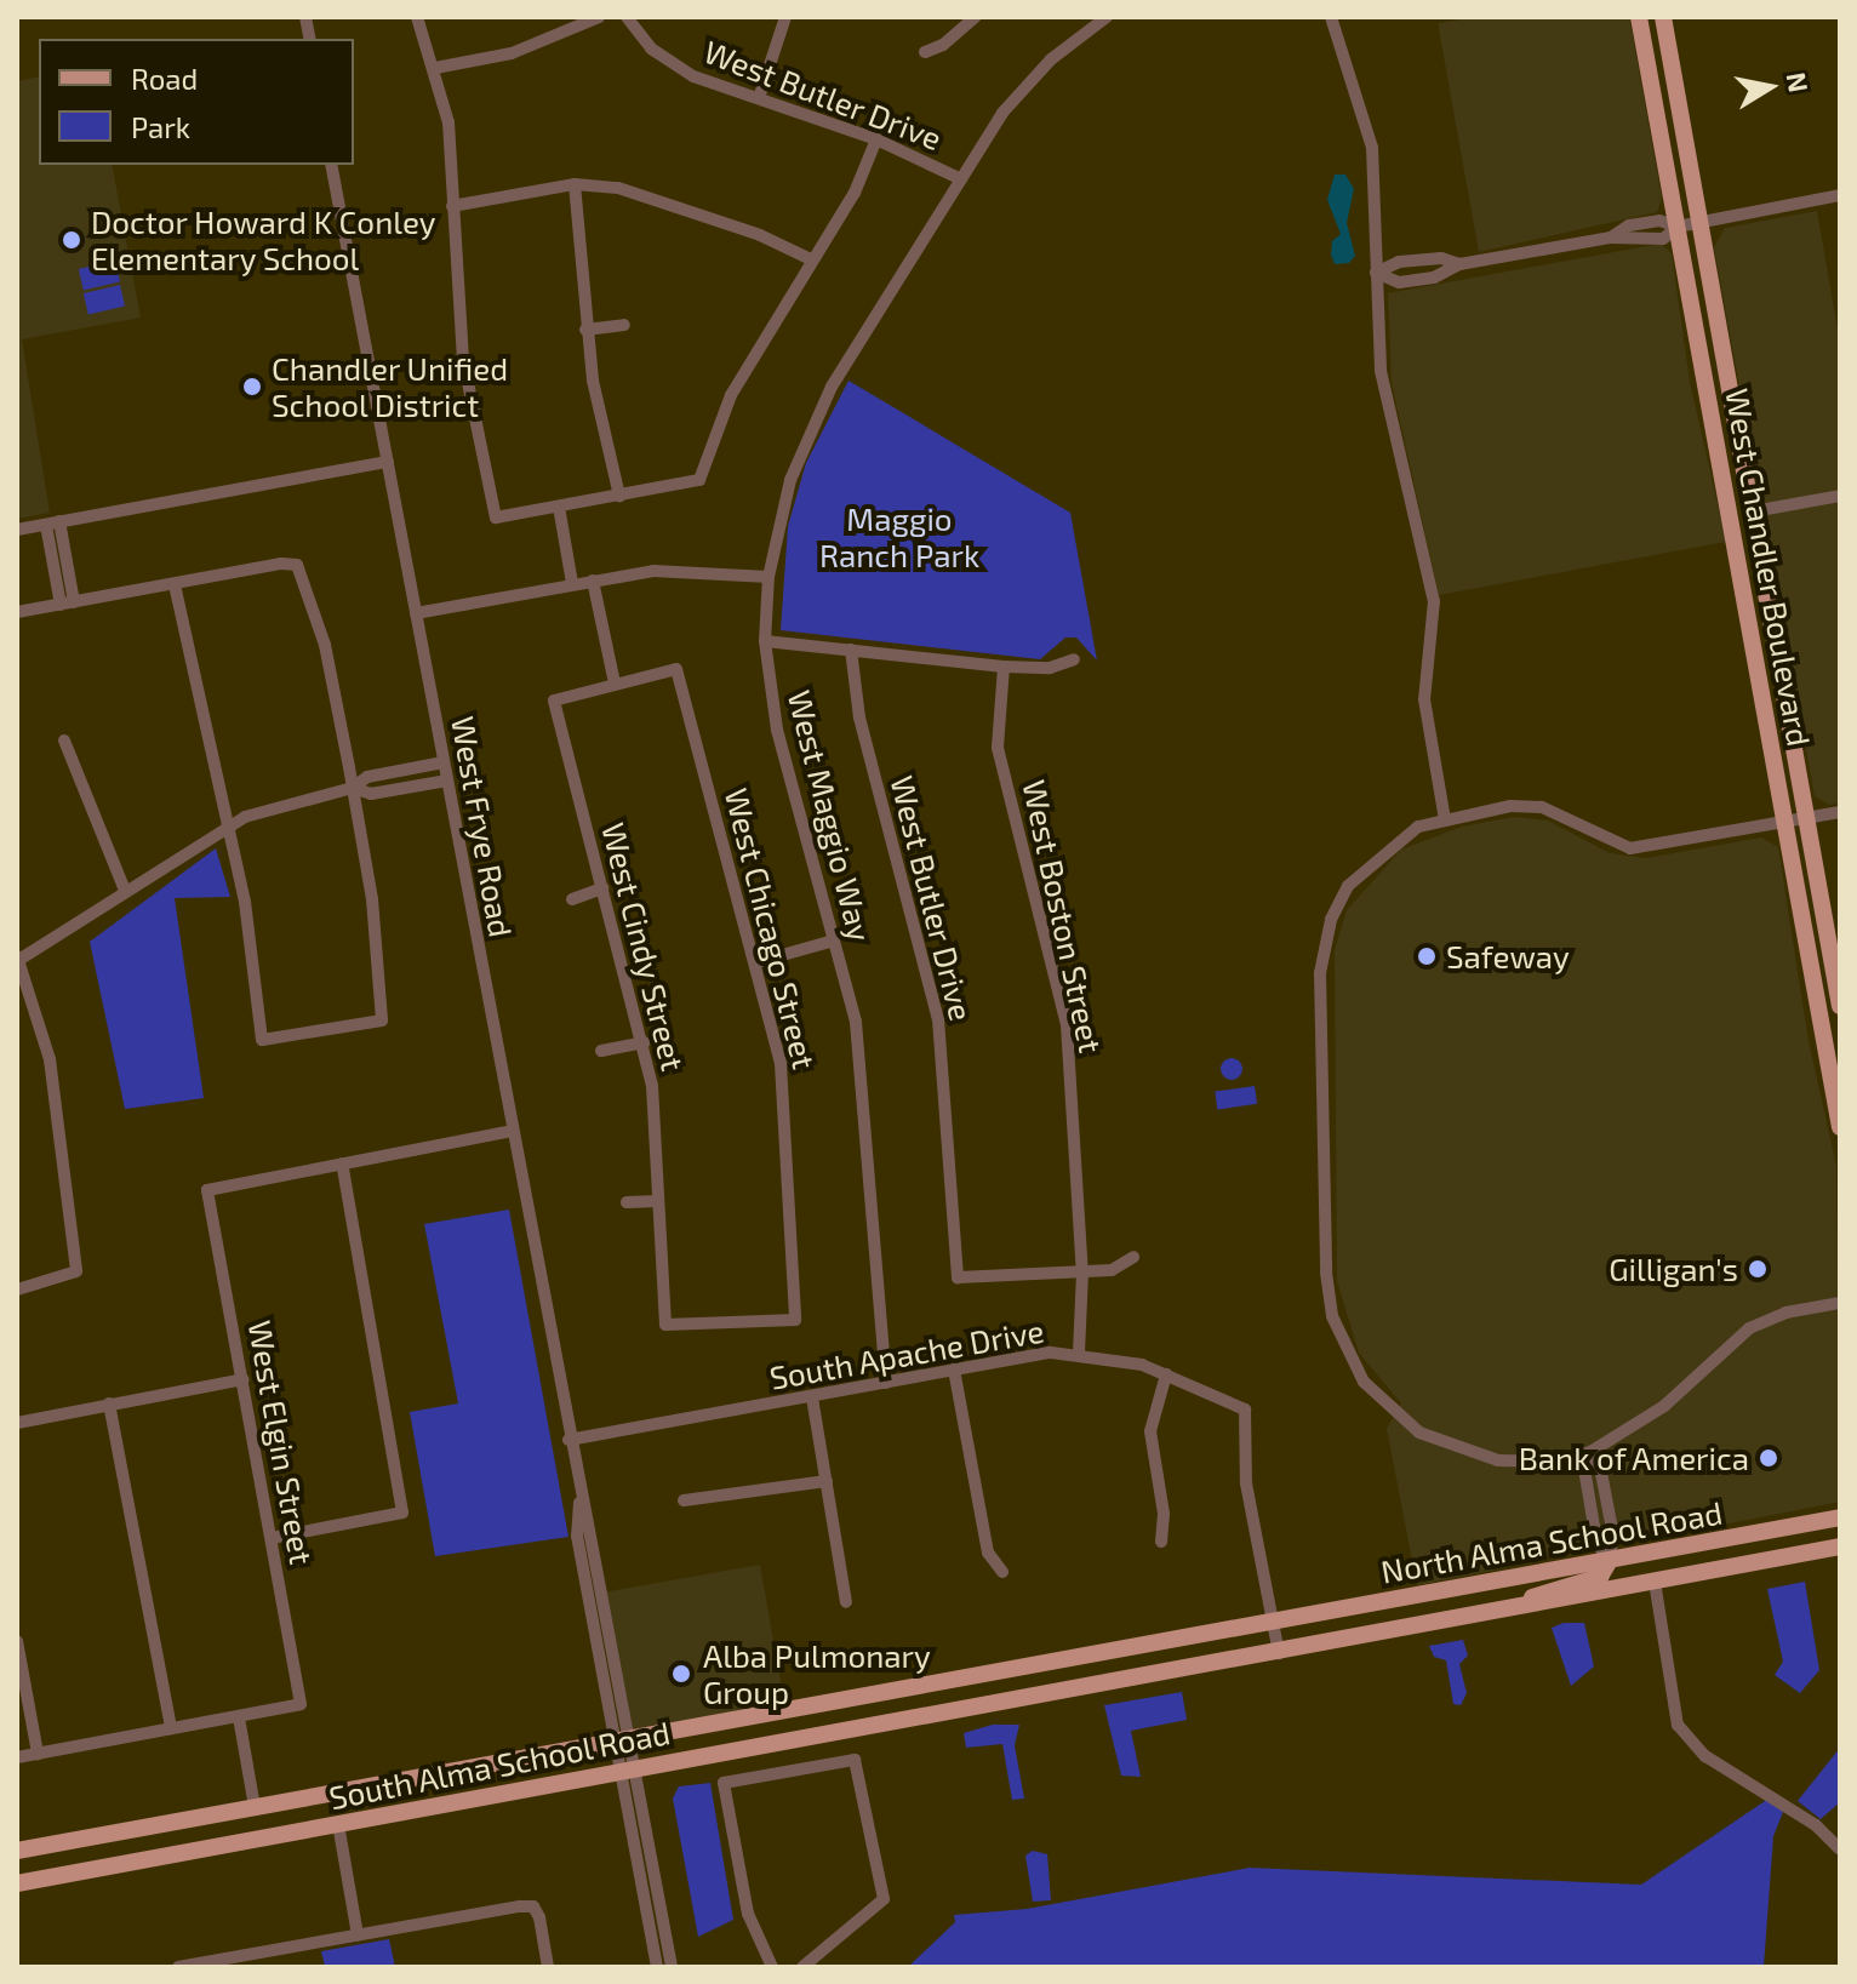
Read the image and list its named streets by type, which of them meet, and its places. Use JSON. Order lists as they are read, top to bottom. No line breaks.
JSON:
{"streets":{"main road":["West Chandler Boulevard","North Alma School Road","South Alma School Road"],"street":["West Butler Drive","West Maggio Way","West Frye Road","West Boston Street","West Chicago Street","West Cindy Street","South Apache Drive","West Elgin Street"]},"crossings":[["West Butler Drive","West Maggio Way"],["West Butler Drive","West Boston Street"],["West Maggio Way","South Apache Drive"],["West Frye Road","South Apache Drive"],["West Frye Road","South Alma School Road"],["West Boston Street","South Apache Drive"],["West Chicago Street","West Cindy Street"],["South Apache Drive","North Alma School Road"],["South Apache Drive","South Alma School Road"],["North Alma School Road","South Alma School Road"]],"parks":["Maggio Ranch Park"],"places":["Doctor Howard K Conley Elementary School","Chandler Unified School District","Safeway","Gilligan's","Bank of America","Alba Pulmonary Group"],"legend":["Road","Park"],"north":"right"}
